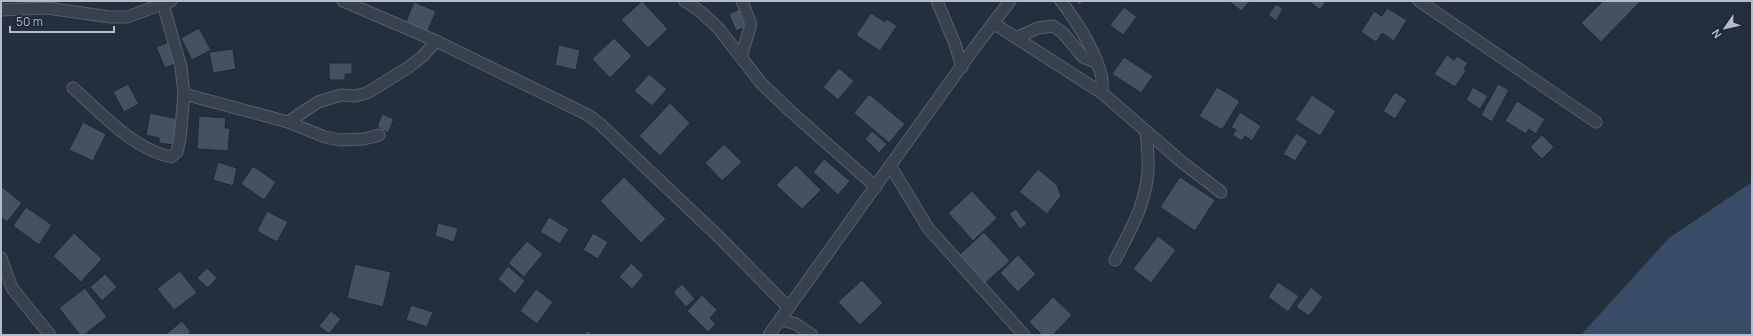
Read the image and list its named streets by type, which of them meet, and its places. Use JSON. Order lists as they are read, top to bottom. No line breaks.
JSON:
{"scale_bar":"50 m","north":"bottom left"}
